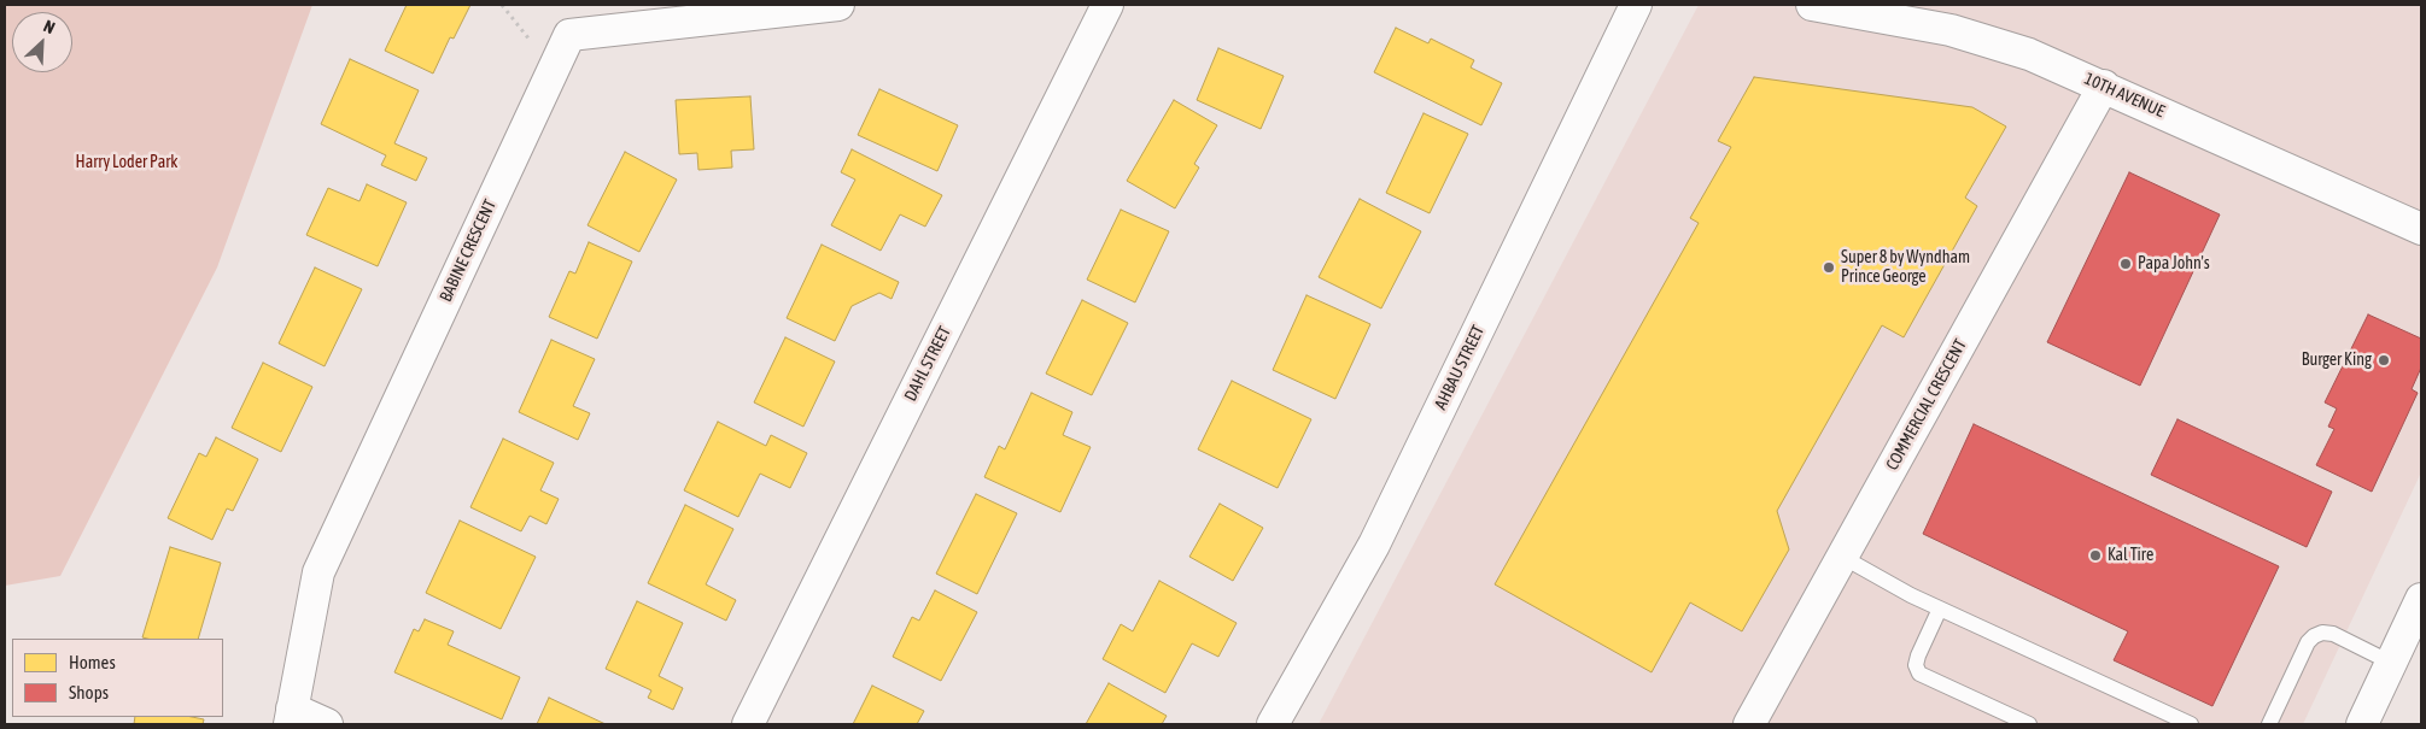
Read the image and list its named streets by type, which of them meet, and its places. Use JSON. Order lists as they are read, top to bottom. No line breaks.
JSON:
{"streets":{"street":["10TH AVENUE","BABINE CRESCENT","DAHL STREET","AHBAU STREET","COMMERCIAL CRESCENT"]},"crossings":[["10TH AVENUE","COMMERCIAL CRESCENT"]],"parks":["Harry Loder Park"],"places":["Papa John's","Super 8 by Wyndham Prince George","Burger King","Kal Tire"],"legend":["Homes","Shops"],"north":"top right"}
